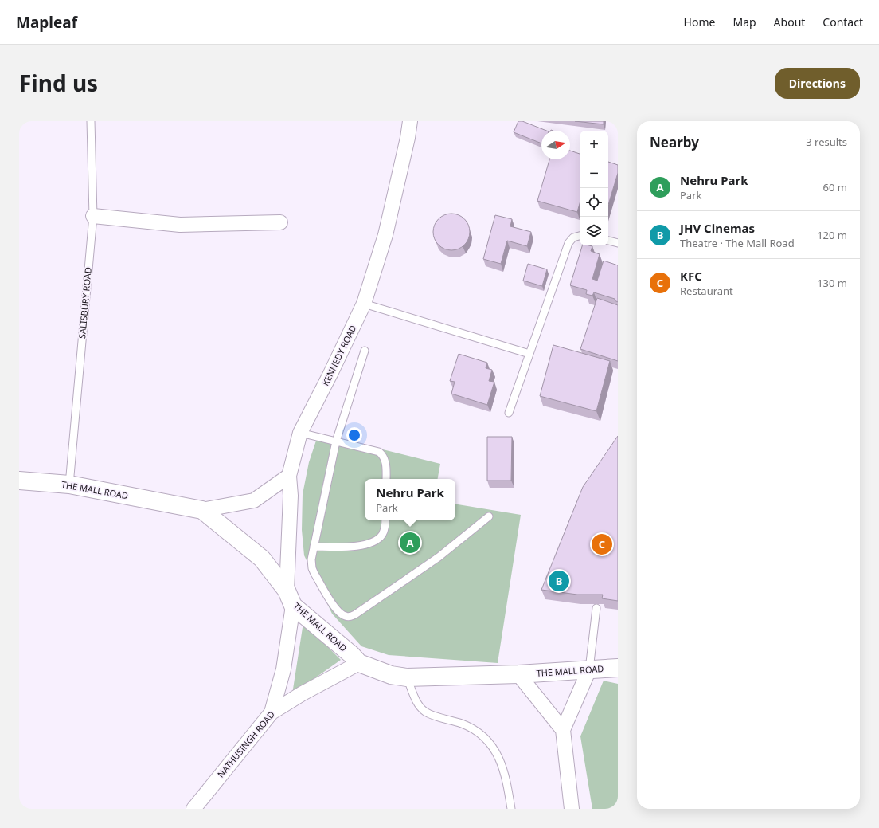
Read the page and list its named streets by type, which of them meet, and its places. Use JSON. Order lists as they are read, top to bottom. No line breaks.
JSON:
{"streets":{"street":["KENNEDY ROAD","THE MALL ROAD","NATHUSINGH ROAD"],"lane":["SALISBURY ROAD"]},"crossings":[["SALISBURY ROAD","THE MALL ROAD"],["KENNEDY ROAD","THE MALL ROAD"],["KENNEDY ROAD","NATHUSINGH ROAD"],["THE MALL ROAD","NATHUSINGH ROAD"]],"north":"right","page":{"header":"Mapleaf","nav":["Home","Map","About","Contact"],"title":"Find us","buttons":"Directions","heading":["Nearby","3 results"],"map_buttons":["+","−"],"list":[{"mark":"A","name":"Nehru Park","note":"Park","value":"60 m"},{"mark":"B","name":"JHV Cinemas","note":"Theatre · The Mall Road","value":"120 m"},{"mark":"C","name":"KFC","note":"Restaurant","value":"130 m"}],"popup":["Nehru Park","Park"],"pins":["A","C","B"]}}
